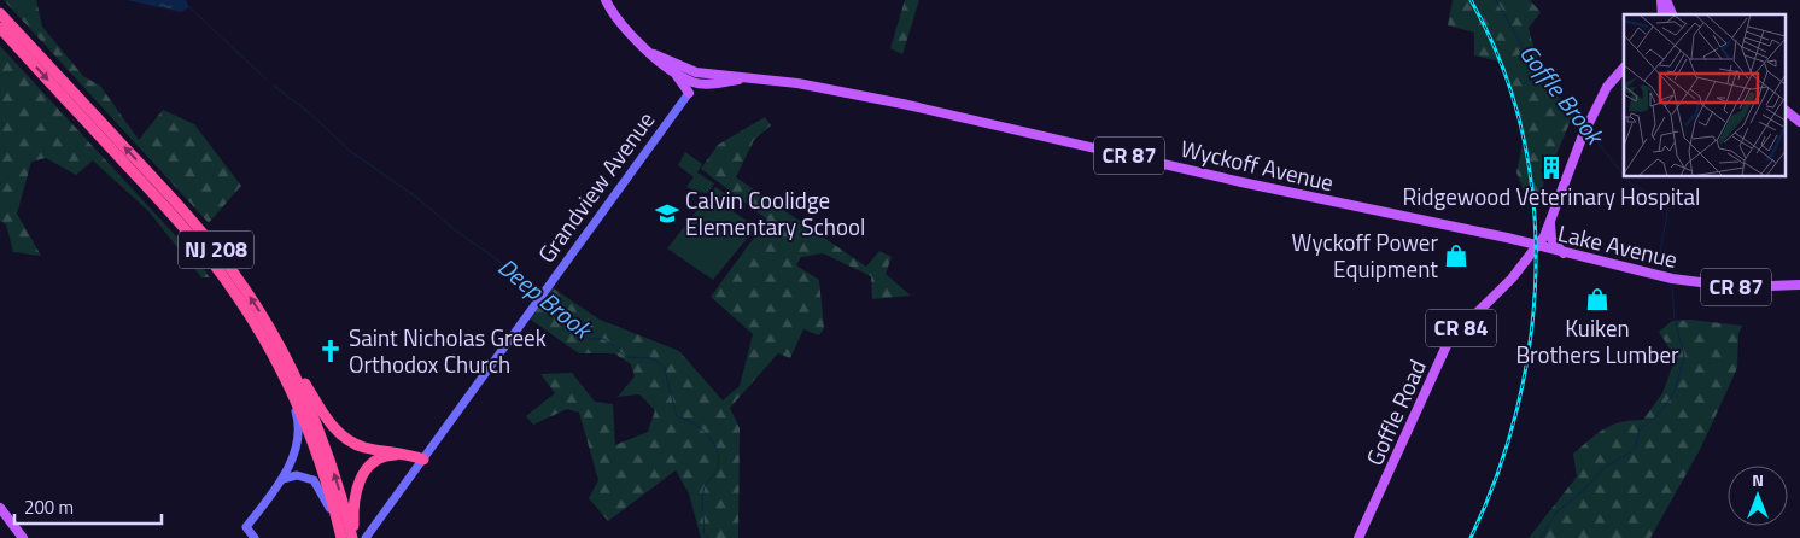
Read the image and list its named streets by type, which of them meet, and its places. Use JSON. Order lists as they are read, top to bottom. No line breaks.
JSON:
{"streets":{"highway":["NJ 208"],"main road":["CR 87","Wyckoff Avenue","Lake Avenue","CR 84","Goffle Road"],"street":["Grandview Avenue"]},"crossings":[["Wyckoff Avenue","Lake Avenue"],["Wyckoff Avenue","Goffle Road"],["Lake Avenue","Goffle Road"]],"water":["Goffle Brook","Deep Brook"],"places":{"building":["Ridgewood Veterinary Hospital"],"school or university":["Calvin Coolidge Elementary School"],"shop":["Wyckoff Power Equipment","Kuiken Brothers Lumber"],"church":["Saint Nicholas Greek Orthodox Church"]},"scale_bar":"200 m","north":"top"}
